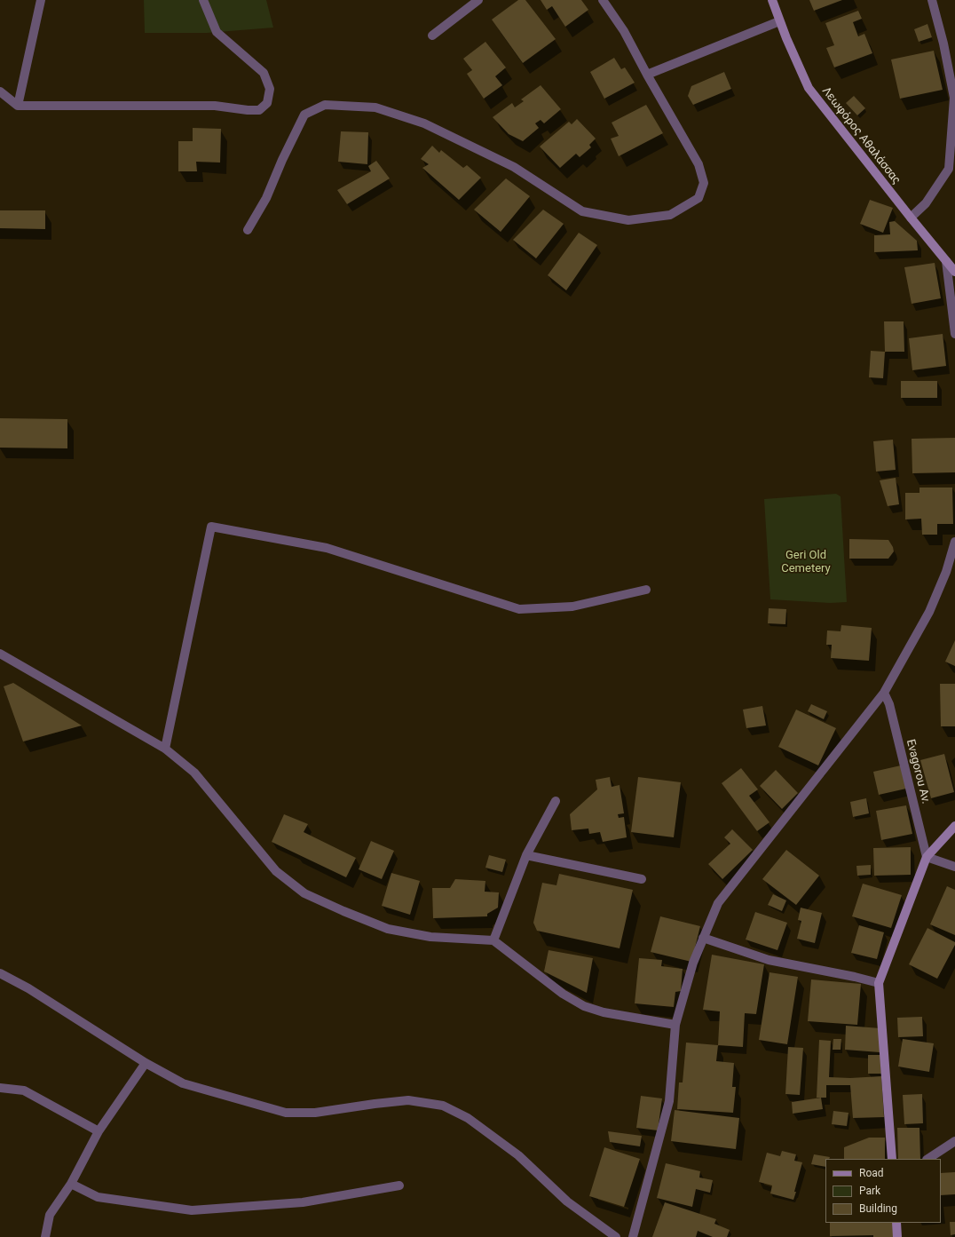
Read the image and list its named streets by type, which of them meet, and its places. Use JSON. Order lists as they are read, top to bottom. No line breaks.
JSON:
{"streets":{"main road":["Λεωφόρος Αθαλάσσας"],"street":["Evagorou Av."]},"parks":["Geri Old Cemetery"],"legend":["Road","Park","Building"]}
